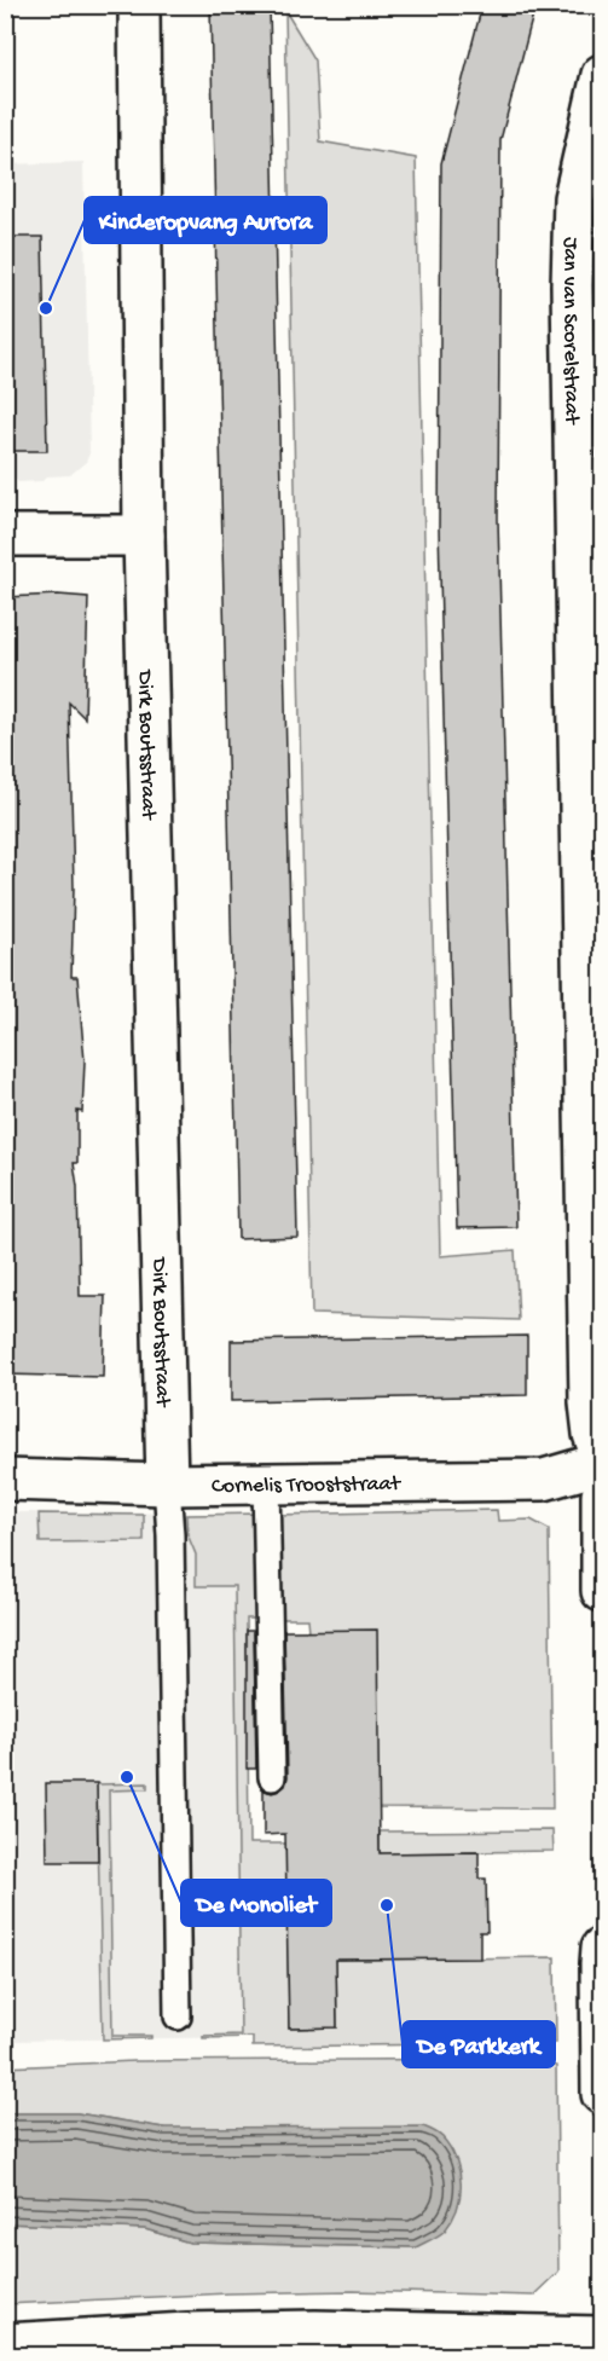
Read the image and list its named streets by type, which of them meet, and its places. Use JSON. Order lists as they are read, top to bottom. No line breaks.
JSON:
{"streets":{"street":["Jan van Scorelstraat","Dirk Boutsstraat","Cornelis Trooststraat"]},"crossings":[["Jan van Scorelstraat","Cornelis Trooststraat"],["Dirk Boutsstraat","Cornelis Trooststraat"]],"places":["Kinderopvang Aurora","De Monoliet","De Parkkerk"]}
